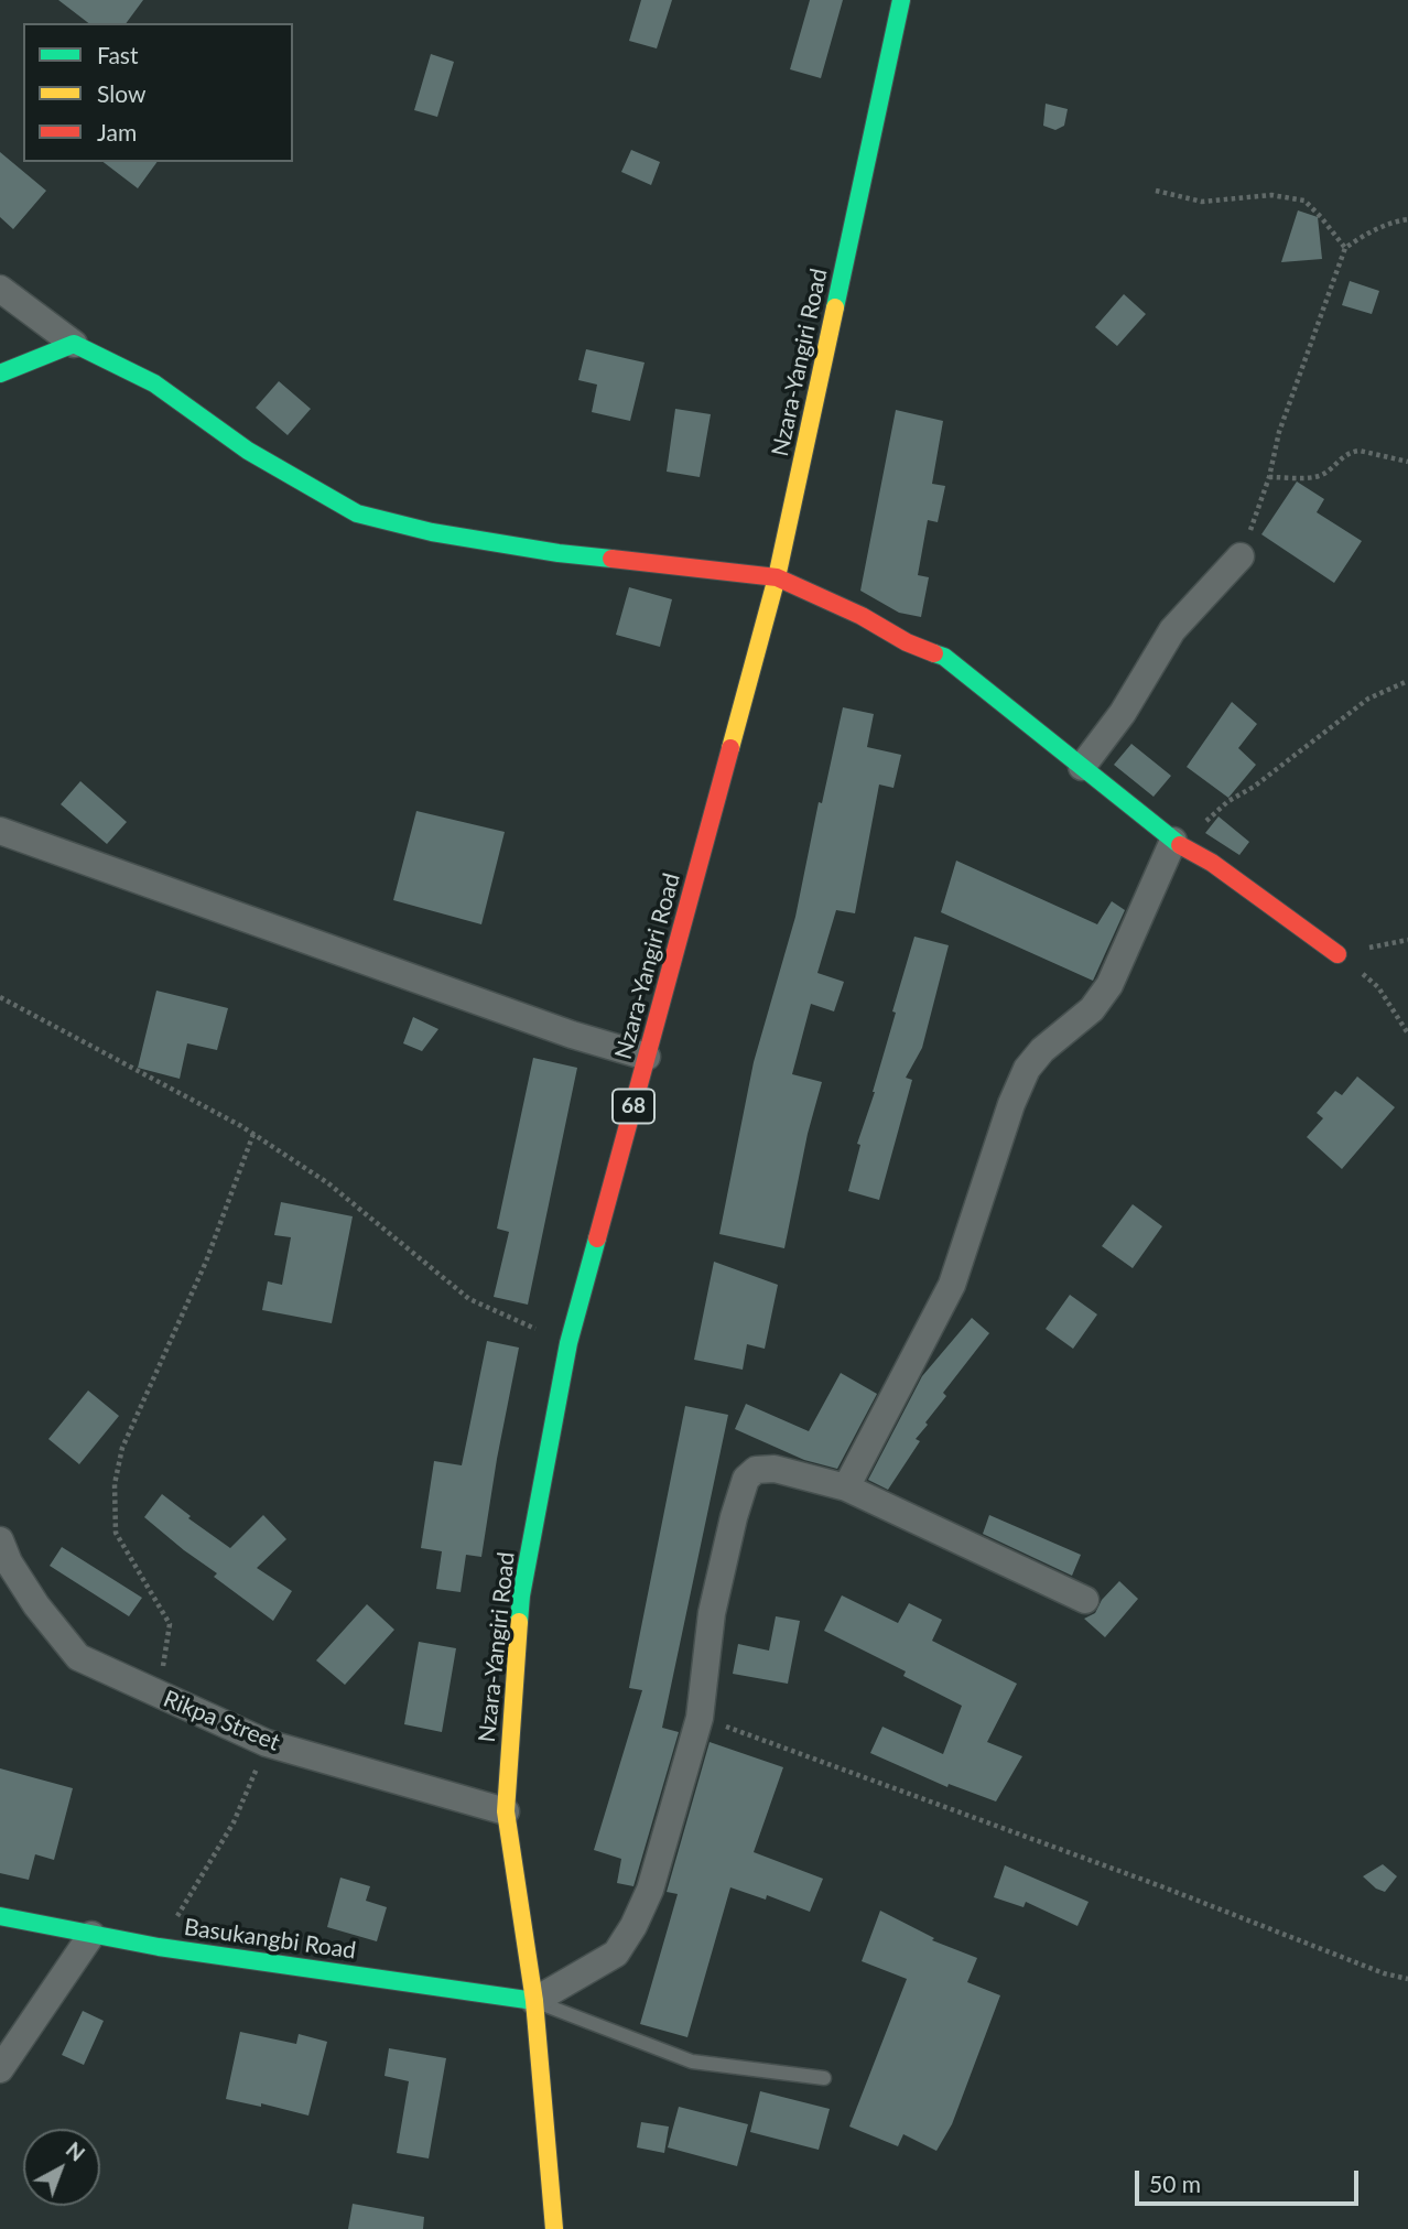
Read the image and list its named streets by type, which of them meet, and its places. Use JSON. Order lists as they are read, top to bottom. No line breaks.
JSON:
{"streets":{"main road":["Nzara-Yangiri Road","68","Basukangbi Road"],"street":["Rikpa Street"]},"crossings":[["Nzara-Yangiri Road","Rikpa Street"],["Nzara-Yangiri Road","Basukangbi Road"]],"legend":["Fast","Slow","Jam"],"scale_bar":"50 m","north":"top right"}
